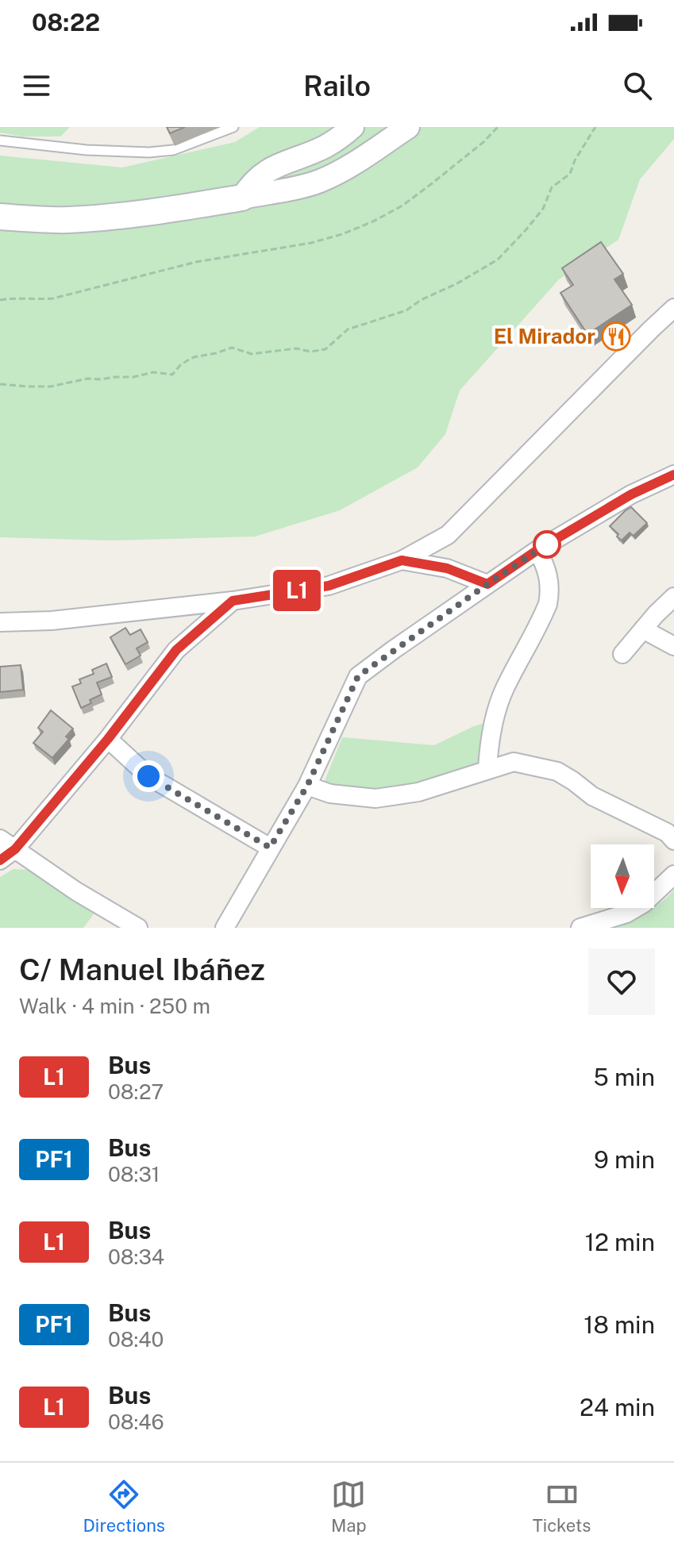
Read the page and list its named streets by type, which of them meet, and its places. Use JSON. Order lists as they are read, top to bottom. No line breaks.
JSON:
{"places":{"restaurant":["El Mirador"]},"lines":["bus line L1"],"north":"bottom","page":{"status":"08:22","header":"Railo","on_map":"L1","heading":["C/ Manuel Ibáñez","Walk · 4 min · 250 m"],"list":[{"mark":"L1","name":"Bus","note":"08:27","value":"5 min"},{"mark":"PF1","name":"Bus","note":"08:31","value":"9 min"},{"mark":"L1","name":"Bus","note":"08:34","value":"12 min"},{"mark":"PF1","name":"Bus","note":"08:40","value":"18 min"},{"mark":"L1","name":"Bus","note":"08:46","value":"24 min"}],"tabs":["Directions","Map","Tickets"]}}
